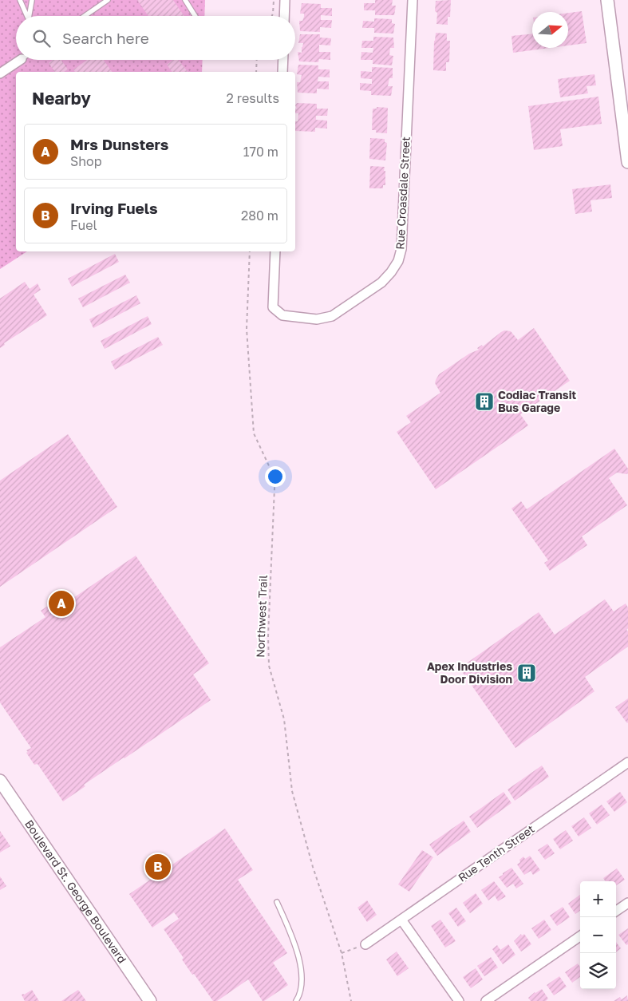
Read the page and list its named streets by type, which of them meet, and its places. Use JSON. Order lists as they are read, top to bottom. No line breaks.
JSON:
{"streets":{"main road":["Boulevard St. George Boulevard"],"street":["Rue Croasdale Street","Rue Tenth Street"],"path":["Northwest Trail"]},"places":{"building":["Codiac Transit Bus Garage","Apex Industries Door Division"]},"north":"right","page":{"search":"Search here","heading":["Nearby","2 results"],"list":[{"mark":"A","name":"Mrs Dunsters","note":"Shop","value":"170 m"},{"mark":"B","name":"Irving Fuels","note":"Fuel","value":"280 m"}],"pins":["A","B"],"map_buttons":["+","−"]}}
